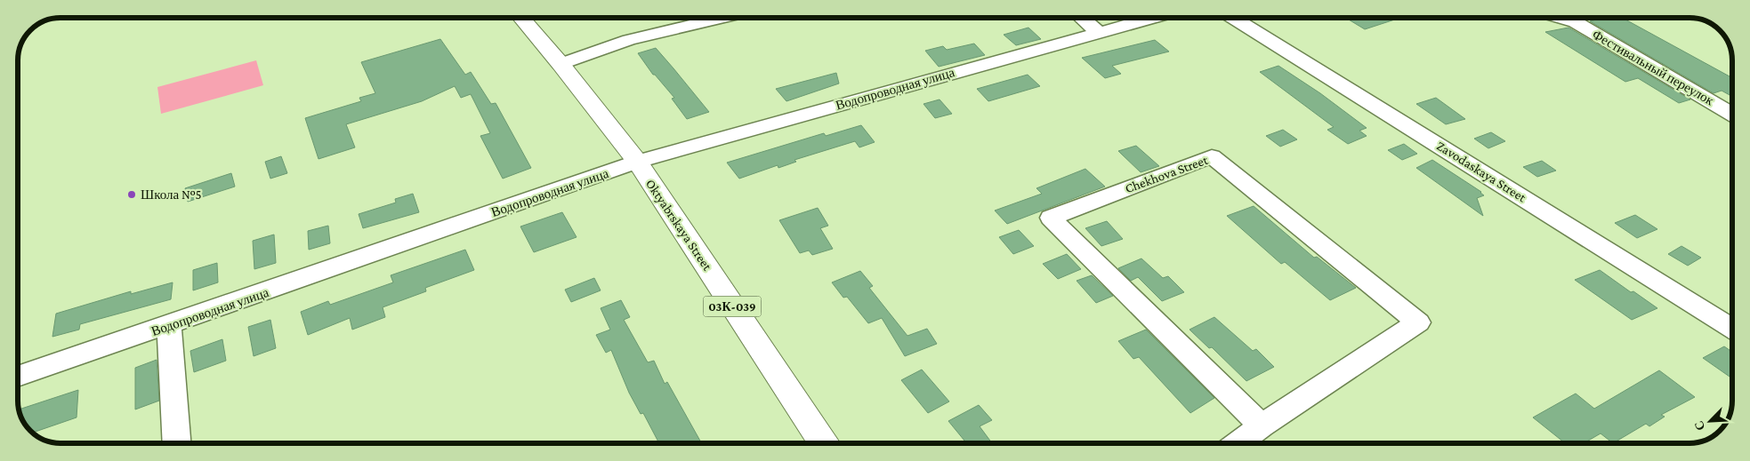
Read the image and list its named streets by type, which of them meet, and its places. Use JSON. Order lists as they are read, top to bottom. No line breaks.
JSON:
{"streets":{"main road":["Oktyabrskaya Street","03К-039"],"street":["Фестивальный переулок","Водопроводная улица","Zavodaskaya Street","Chekhova Street"]},"crossings":[["Водопроводная улица","Oktyabrskaya Street"]],"places":["Школа №5"],"north":"bottom left"}
